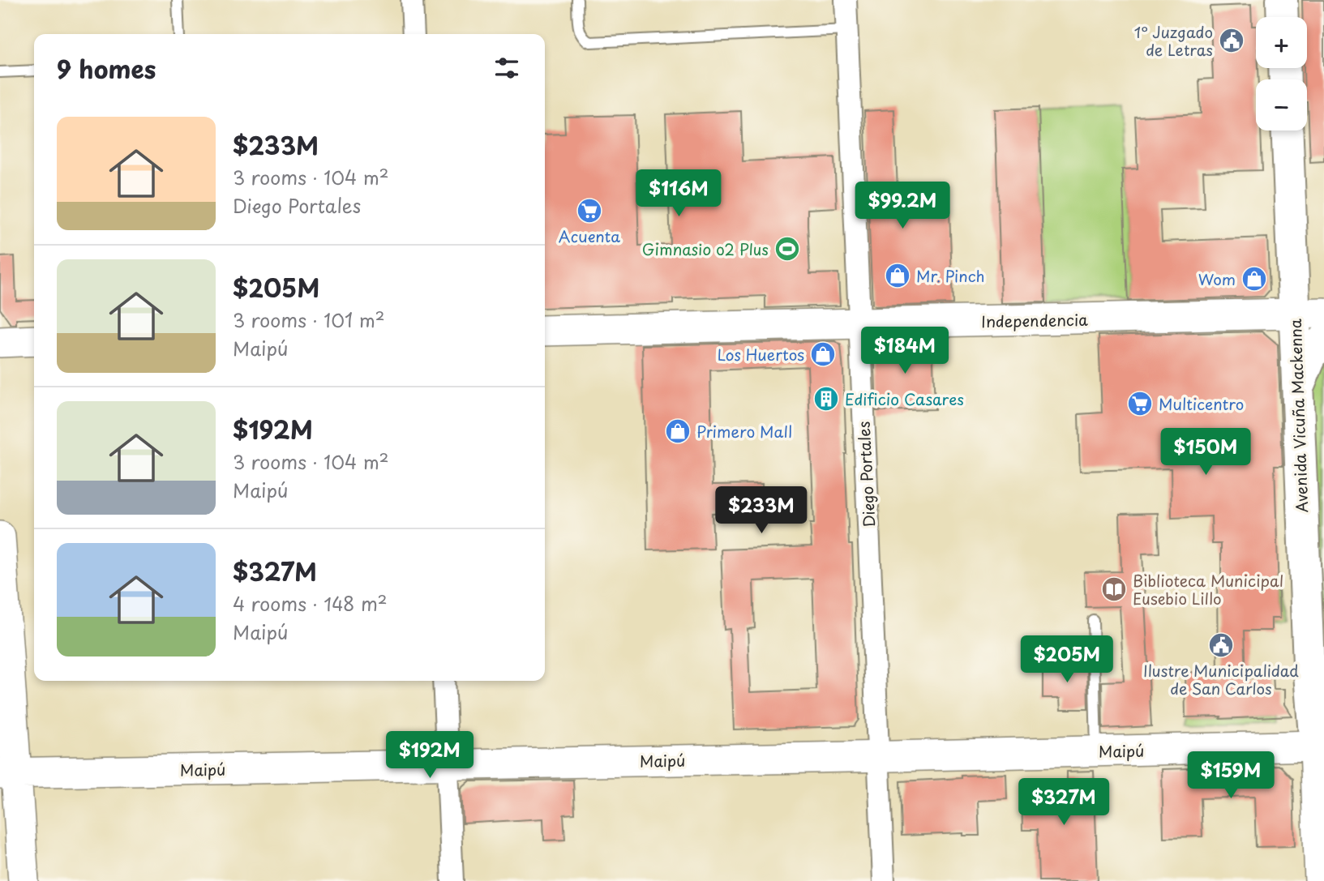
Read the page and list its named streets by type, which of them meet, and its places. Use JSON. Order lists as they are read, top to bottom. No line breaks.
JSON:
{"streets":{"main road":["Avenida Vicuña Mackenna"],"street":["Independencia","Diego Portales","Maipú"]},"crossings":[["Independencia","Avenida Vicuña Mackenna"],["Independencia","Diego Portales"],["Avenida Vicuña Mackenna","Maipú"],["Diego Portales","Maipú"]],"places":{"public building":["1° Juzgado de Letras","Ilustre Municipalidad de San Carlos"],"supermarket":["Acuenta","Multicentro"],"sports":["Gimnasio o2 Plus"],"shop":["Mr. Pinch","Wom","Los Huertos","Primero Mall"],"building":["Edificio Casares"],"library":["Biblioteca Municipal Eusebio Lillo"]},"page":{"map_buttons":["+","−"],"heading":"9 homes","list":[{"name":"$233M","note":"3 rooms · 104 m² · Diego Portales"},{"name":"$205M","note":"3 rooms · 101 m² · Maipú"},{"name":"$192M","note":"3 rooms · 104 m² · Maipú"},{"name":"$327M","note":"4 rooms · 148 m² · Maipú"}],"price":["$116M","$99.2M","$184M","$150M","$233M","$205M","$192M","$159M","$327M"]}}
